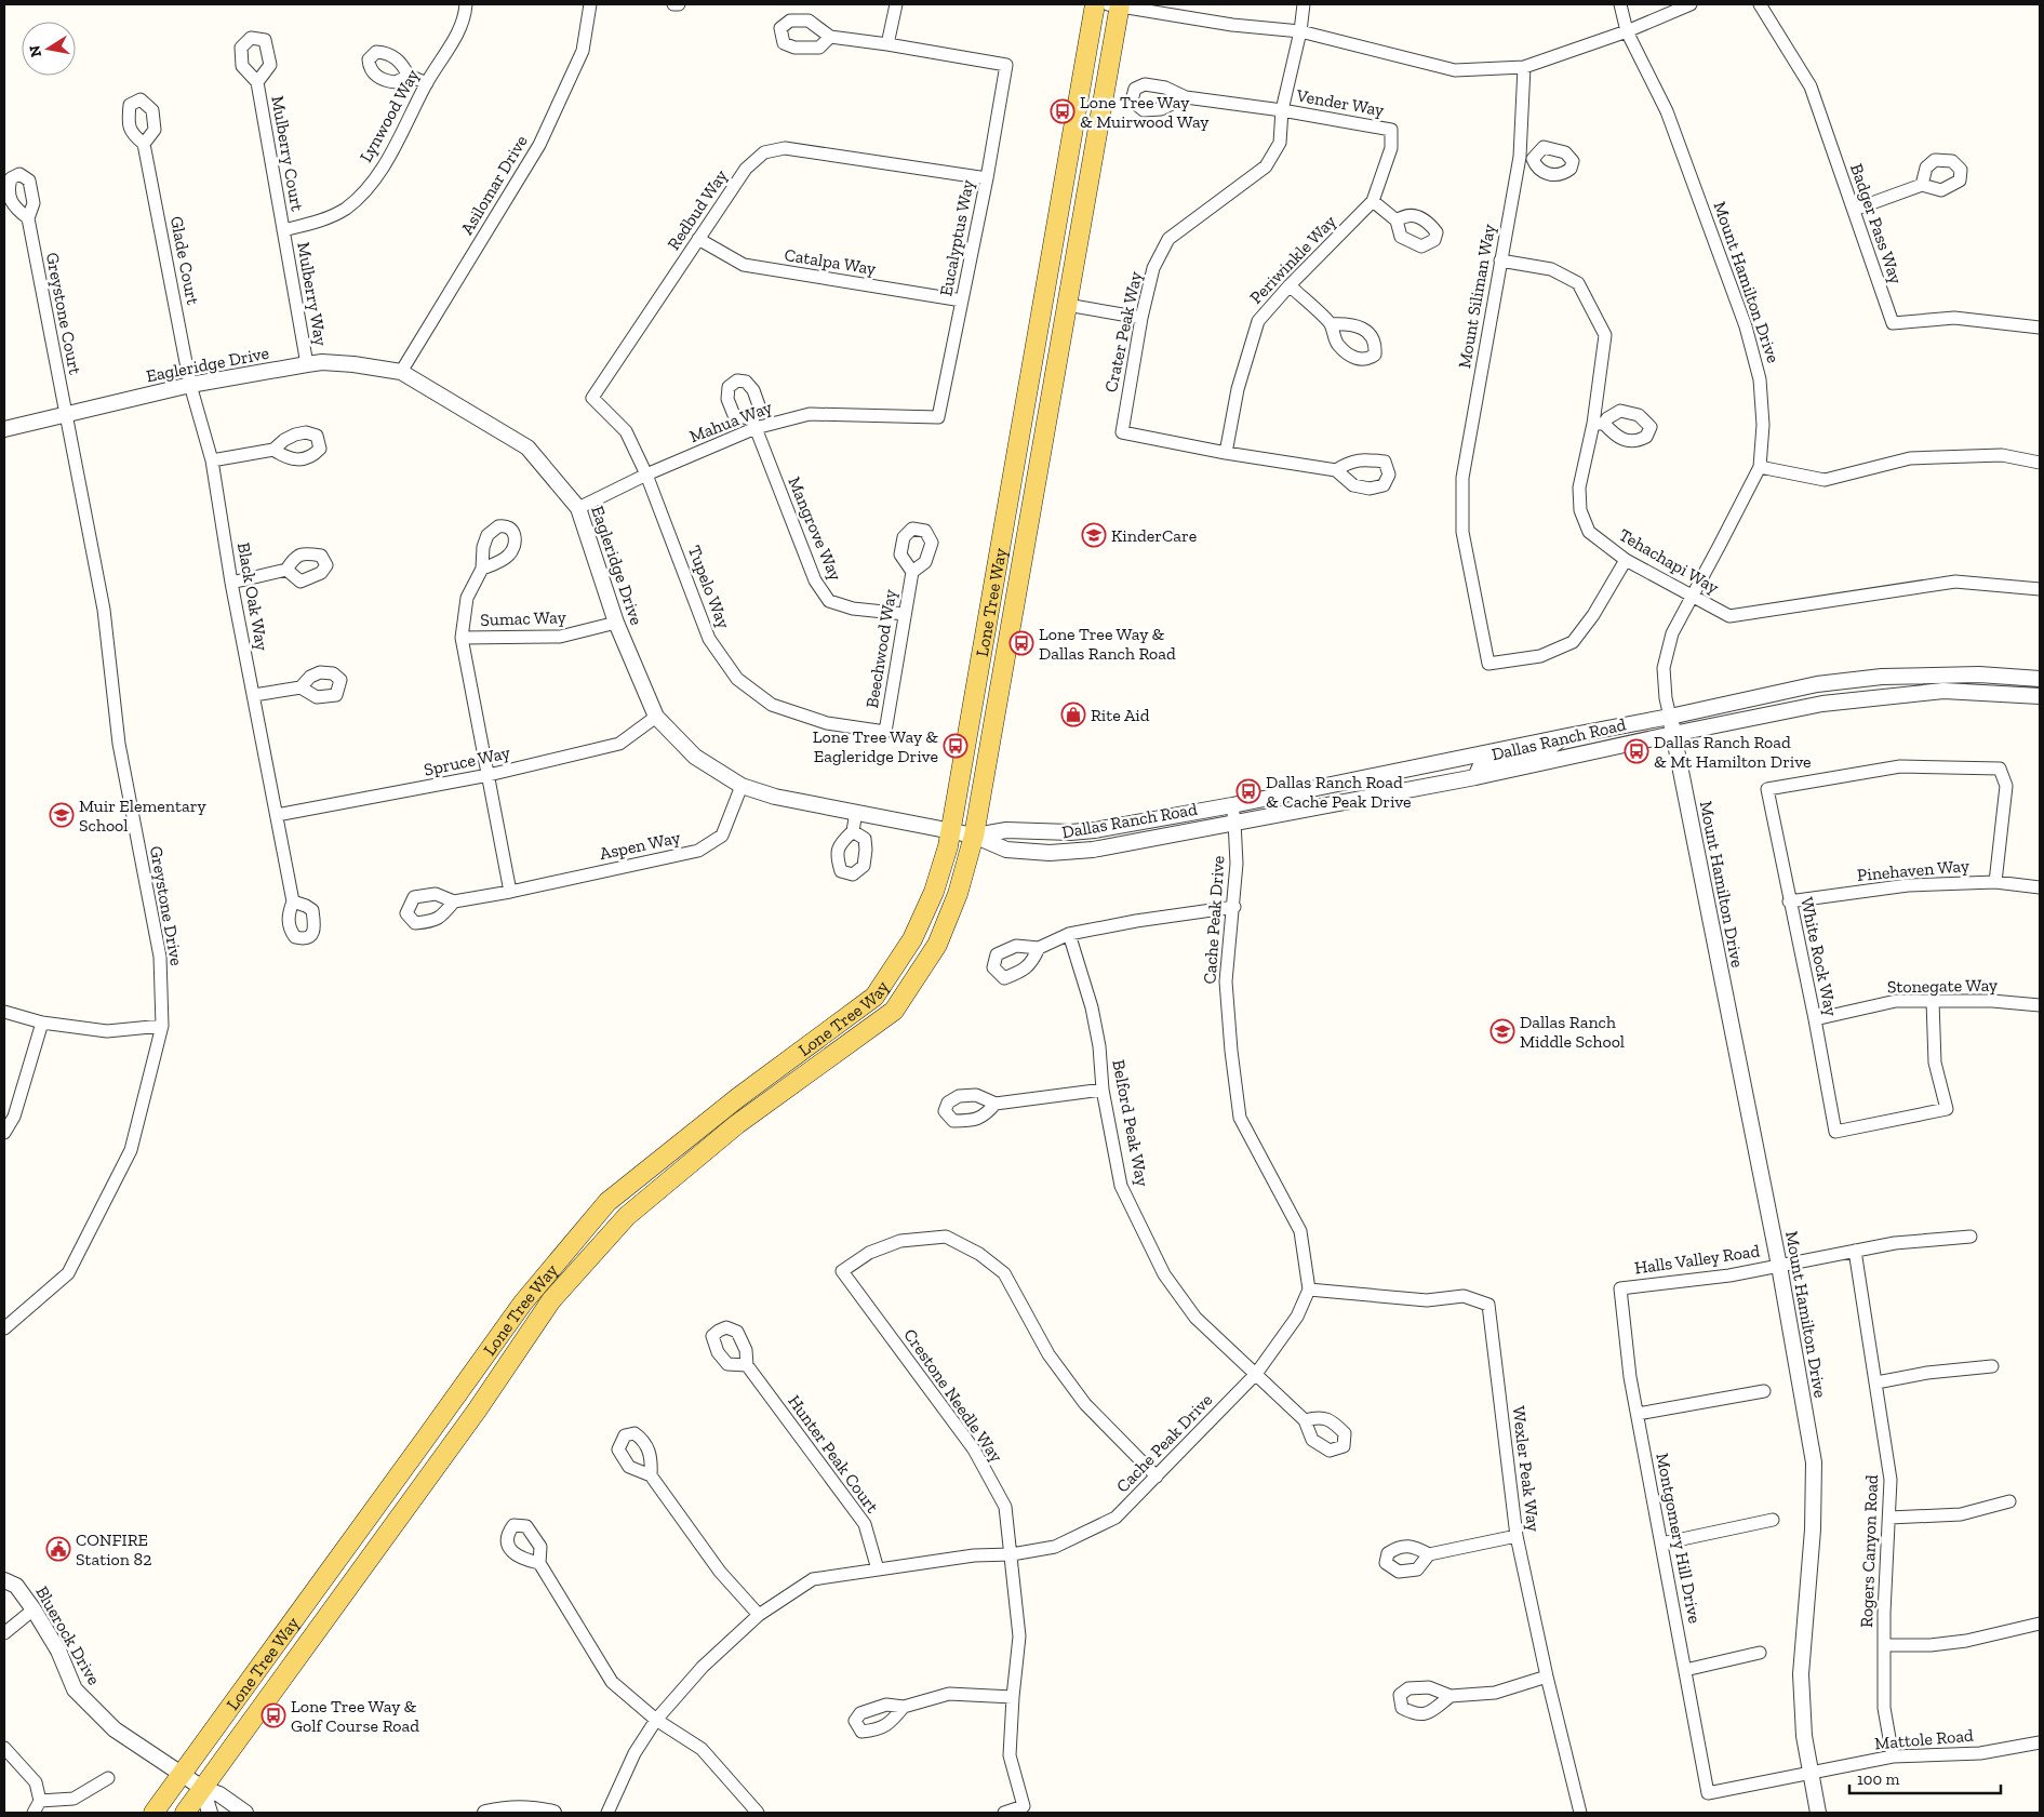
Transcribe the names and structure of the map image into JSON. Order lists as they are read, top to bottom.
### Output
{
  "streets": {
    "main road": ["Lone Tree Way"],
    "street": [
      "Vender Way",
      "Lynwood Way",
      "Mulberry Court",
      "Asilomar Drive",
      "Redbud Way",
      "Badger Pass Way",
      "Eucalyptus Way",
      "Periwinkle Way",
      "Glade Court",
      "Catalpa Way",
      "Mount Hamilton Drive",
      "Mulberry Way",
      "Mount Siliman Way",
      "Greystone Court",
      "Crater Peak Way",
      "Eagleridge Drive",
      "Mahua Way",
      "Mangrove Way",
      "Tehachapi Way",
      "Tupelo Way",
      "Black Oak Way",
      "Sumac Way",
      "Beechwood Way",
      "Dallas Ranch Road",
      "Spruce Way",
      "Aspen Way",
      "Pinehaven Way",
      "Greystone Drive",
      "Cache Peak Drive",
      "White Rock Way",
      "Stonegate Way",
      "Belford Peak Way",
      "Halls Valley Road",
      "Crestone Needle Way",
      "Hunter Peak Court",
      "Wexler Peak Way",
      "Montgomery Hill Drive",
      "Rogers Canyon Road",
      "Bluerock Drive",
      "Mattole Road"
    ]
  },
  "crossings": [
    ["Vender Way", "Periwinkle Way"],
    ["Vender Way", "Crater Peak Way"],
    ["Lynwood Way", "Mulberry Court"],
    ["Lynwood Way", "Mulberry Way"],
    ["Mulberry Court", "Mulberry Way"],
    ["Asilomar Drive", "Eagleridge Drive"],
    ["Redbud Way", "Eucalyptus Way"],
    ["Redbud Way", "Catalpa Way"],
    ["Redbud Way", "Mahua Way"],
    ["Redbud Way", "Tupelo Way"],
    ["Eucalyptus Way", "Catalpa Way"],
    ["Eucalyptus Way", "Mahua Way"],
    ["Periwinkle Way", "Crater Peak Way"],
    ["Glade Court", "Eagleridge Drive"],
    ["Glade Court", "Black Oak Way"],
    ["Mount Hamilton Drive", "Tehachapi Way"],
    ["Mount Hamilton Drive", "Dallas Ranch Road"],
    ["Mount Hamilton Drive", "Halls Valley Road"],
    ["Mount Hamilton Drive", "Mattole Road"],
    ["Mulberry Way", "Eagleridge Drive"],
    ["Mount Siliman Way", "Tehachapi Way"],
    ["Greystone Court", "Eagleridge Drive"],
    ["Greystone Court", "Greystone Drive"],
    ["Eagleridge Drive", "Mahua Way"],
    ["Eagleridge Drive", "Black Oak Way"],
    ["Eagleridge Drive", "Lone Tree Way"],
    ["Eagleridge Drive", "Sumac Way"],
    ["Eagleridge Drive", "Dallas Ranch Road"],
    ["Eagleridge Drive", "Spruce Way"],
    ["Eagleridge Drive", "Aspen Way"],
    ["Eagleridge Drive", "Greystone Drive"],
    ["Mahua Way", "Mangrove Way"],
    ["Mahua Way", "Tupelo Way"],
    ["Mangrove Way", "Beechwood Way"],
    ["Tupelo Way", "Beechwood Way"],
    ["Black Oak Way", "Spruce Way"],
    ["Lone Tree Way", "Dallas Ranch Road"],
    ["Lone Tree Way", "Bluerock Drive"],
    ["Dallas Ranch Road", "Cache Peak Drive"],
    ["Pinehaven Way", "White Rock Way"],
    ["Cache Peak Drive", "Belford Peak Way"],
    ["Cache Peak Drive", "Crestone Needle Way"],
    ["Cache Peak Drive", "Hunter Peak Court"],
    ["Cache Peak Drive", "Wexler Peak Way"],
    ["White Rock Way", "Stonegate Way"],
    ["Halls Valley Road", "Montgomery Hill Drive"],
    ["Halls Valley Road", "Rogers Canyon Road"],
    ["Montgomery Hill Drive", "Mattole Road"],
    ["Rogers Canyon Road", "Mattole Road"]
  ],
  "places": {
    "bus stop": [
      "Lone Tree Way & Muirwood Way",
      "Lone Tree Way & Dallas Ranch Road",
      "Lone Tree Way & Eagleridge Drive",
      "Dallas Ranch Road & Mt Hamilton Drive",
      "Dallas Ranch Road & Cache Peak Drive",
      "Lone Tree Way & Golf Course Road"
    ],
    "school or university": ["KinderCare", "Muir Elementary School", "Dallas Ranch Middle School"],
    "shop": ["Rite Aid"],
    "public building": ["CONFIRE Station 82"]
  },
  "scale_bar": "100 m",
  "north": "left"
}
